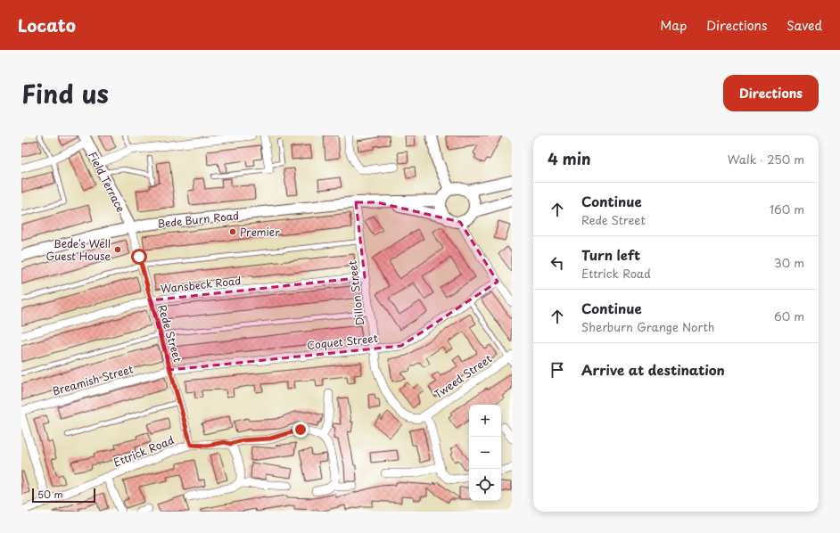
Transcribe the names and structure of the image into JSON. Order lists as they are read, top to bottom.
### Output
{
  "streets": {
    "main road": ["Field Terrace", "Bede Burn Road"],
    "street": [
      "Wansbeck Road",
      "Dillon Street",
      "Rede Street",
      "Coquet Street",
      "Tweed Street",
      "Breamish Street",
      "Ettrick Road"
    ]
  },
  "crossings": [
    ["Field Terrace", "Bede Burn Road"],
    ["Field Terrace", "Rede Street"],
    ["Bede Burn Road", "Dillon Street"],
    ["Bede Burn Road", "Rede Street"],
    ["Wansbeck Road", "Dillon Street"],
    ["Wansbeck Road", "Rede Street"],
    ["Dillon Street", "Coquet Street"],
    ["Dillon Street", "Tweed Street"],
    ["Rede Street", "Coquet Street"],
    ["Rede Street", "Breamish Street"],
    ["Rede Street", "Ettrick Road"],
    ["Coquet Street", "Breamish Street"]
  ],
  "places": ["Premier", "Bede's Well Guest House"],
  "scale_bar": "50 m",
  "page": {
    "header": "Locato",
    "nav": ["Map", "Directions", "Saved"],
    "title": "Find us",
    "buttons": "Directions",
    "heading": ["4 min", "Walk · 250 m"],
    "list": [
      ["Continue", "Rede Street", "160 m"],
      ["Turn left", "Ettrick Road", "30 m"],
      ["Continue", "Sherburn Grange North", "60 m"],
      "Arrive at destination"
    ],
    "map_buttons": ["+", "−"],
    "scale": "50 m"
  }
}
